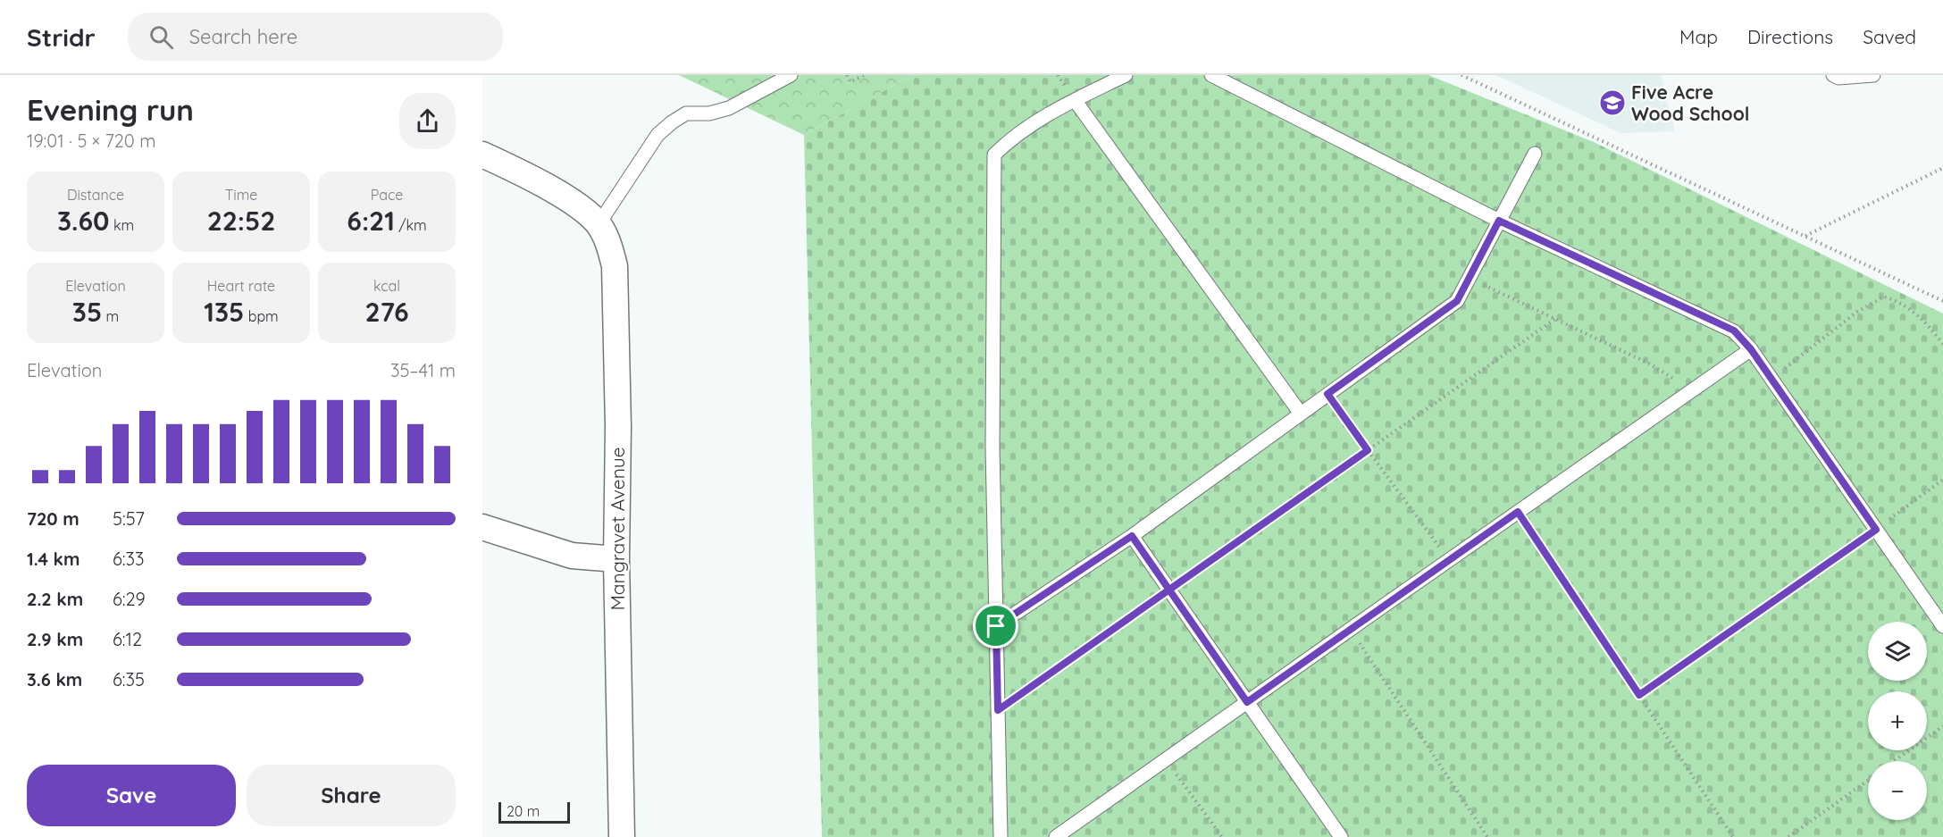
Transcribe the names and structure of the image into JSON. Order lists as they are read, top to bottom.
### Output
{
  "streets": {
    "street": ["Mangravet Avenue"]
  },
  "places": {
    "school or university": ["Five Acre Wood School"]
  },
  "scale_bar": "20 m",
  "page": {
    "header": "Stridr",
    "search": "Search here",
    "nav": ["Map", "Directions", "Saved"],
    "heading": ["Evening run", "19:01 · 5 × 720 m"],
    "stats": [
      ["Distance", "3.60 km"],
      ["Time", "22:52"],
      ["Pace", "6:21 /km"],
      ["Elevation", "35 m"],
      ["Heart rate", "135 bpm"],
      ["kcal", "276"]
    ],
    "chart": ["Elevation", "35–41 m"],
    "list": [
      {
        "name": "720 m",
        "note": "5:57"
      },
      {
        "name": "1.4 km",
        "note": "6:33"
      },
      {
        "name": "2.2 km",
        "note": "6:29"
      },
      {
        "name": "2.9 km",
        "note": "6:12"
      },
      {
        "name": "3.6 km",
        "note": "6:35"
      }
    ],
    "map_buttons": ["+", "−"],
    "buttons": ["Save", "Share"],
    "scale": "20 m"
  }
}
